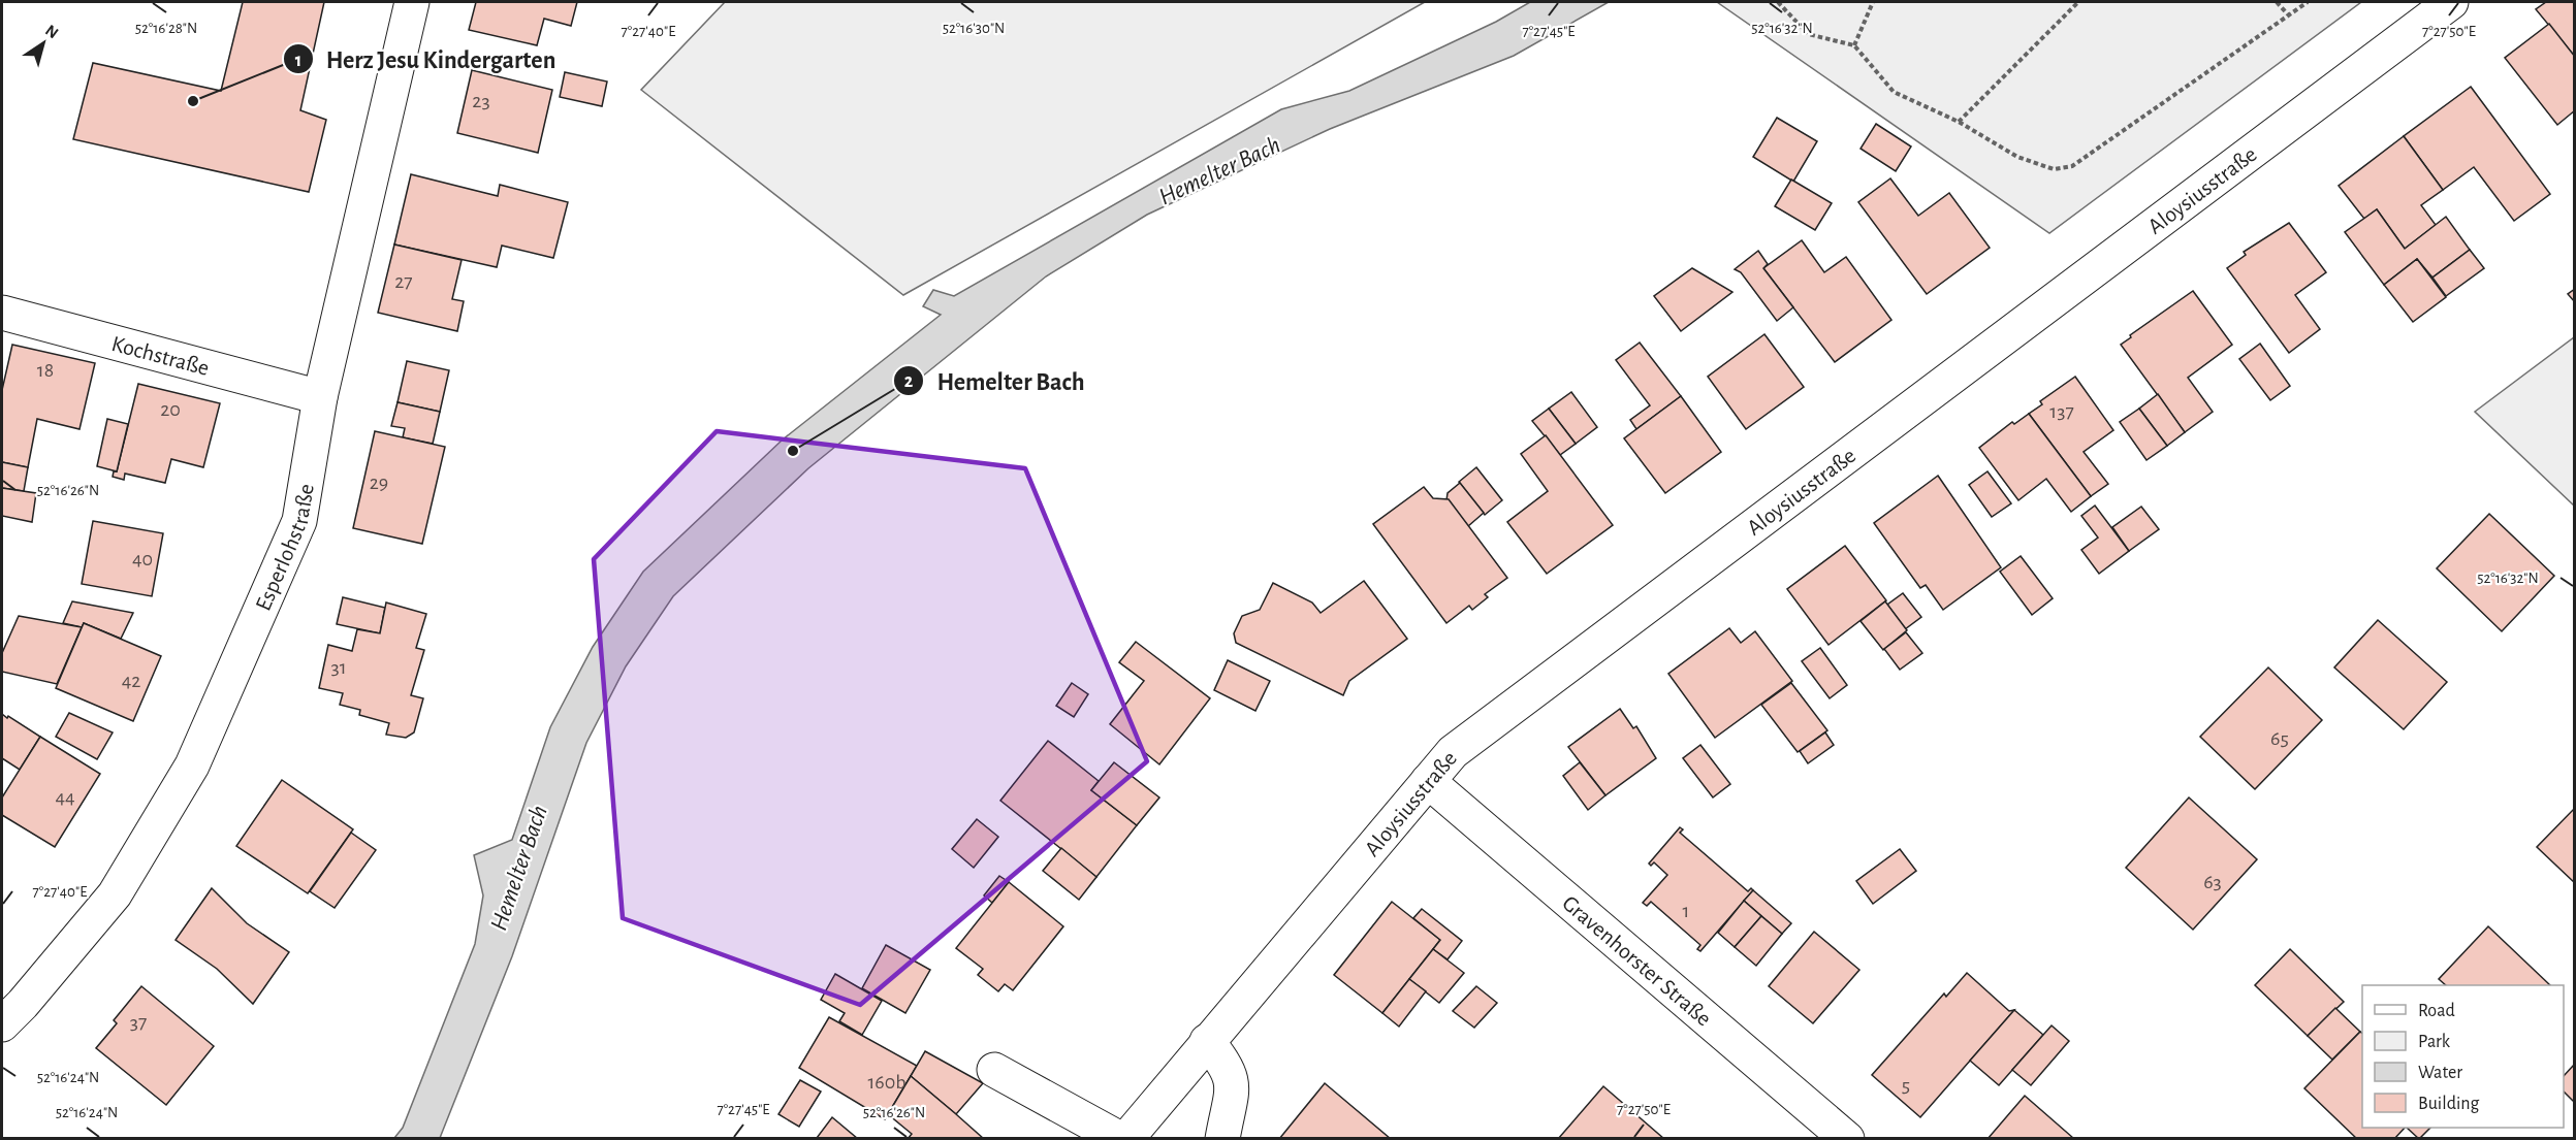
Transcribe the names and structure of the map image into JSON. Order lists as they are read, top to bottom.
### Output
{
  "streets": {
    "street": [
      "Aloysiusstraße",
      "Kochstraße",
      "Esperlohstraße",
      "Gravenhorster Straße"
    ]
  },
  "crossings": [
    ["Aloysiusstraße", "Gravenhorster Straße"],
    ["Kochstraße", "Esperlohstraße"]
  ],
  "water": ["Hemelter Bach"],
  "places": ["Herz Jesu Kindergarten", "Hemelter Bach"],
  "house_numbers": [
    "23",
    "27",
    "18",
    "20",
    "137",
    "29",
    "40",
    "31",
    "42",
    "65",
    "44",
    "63",
    "1",
    "37",
    "160b",
    "5"
  ],
  "legend": [
    "Road",
    "Park",
    "Water",
    "Building"
  ],
  "north": "top right",
  "coordinates": [
    "52°16'28\"N",
    "52°16'30\"N",
    "52°16'32\"N",
    "7°27'40\"E",
    "7°27'45\"E",
    "7°27'50\"E",
    "52°16'26\"N",
    "52°16'24\"N"
  ]
}
